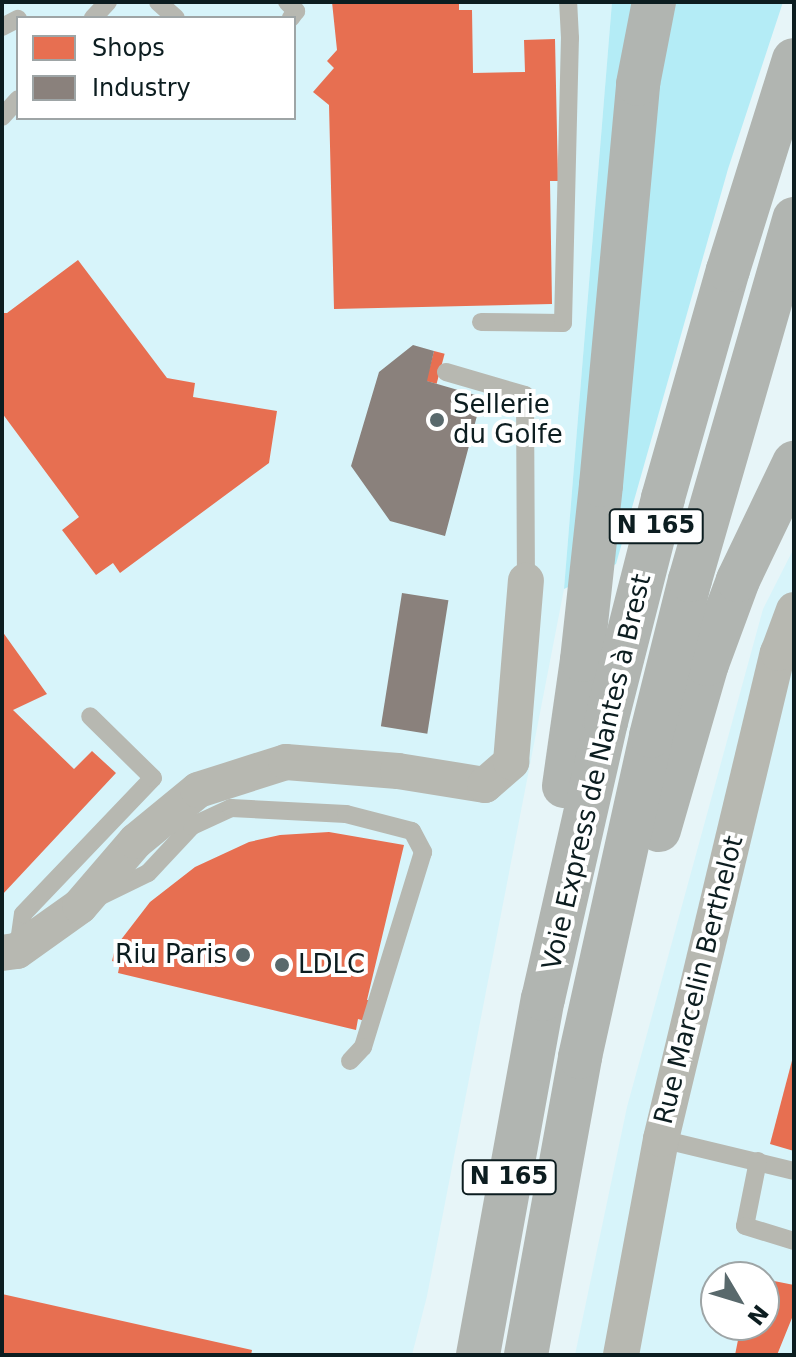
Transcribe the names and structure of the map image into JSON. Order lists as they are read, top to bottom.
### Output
{
  "streets": {
    "highway": ["N 165", "Voie Express de Nantes à Brest"],
    "street": ["Rue Marcelin Berthelot"]
  },
  "places": ["Sellerie du Golfe", "Riu Paris", "LDLC"],
  "legend": ["Shops", "Industry"],
  "north": "bottom right"
}
